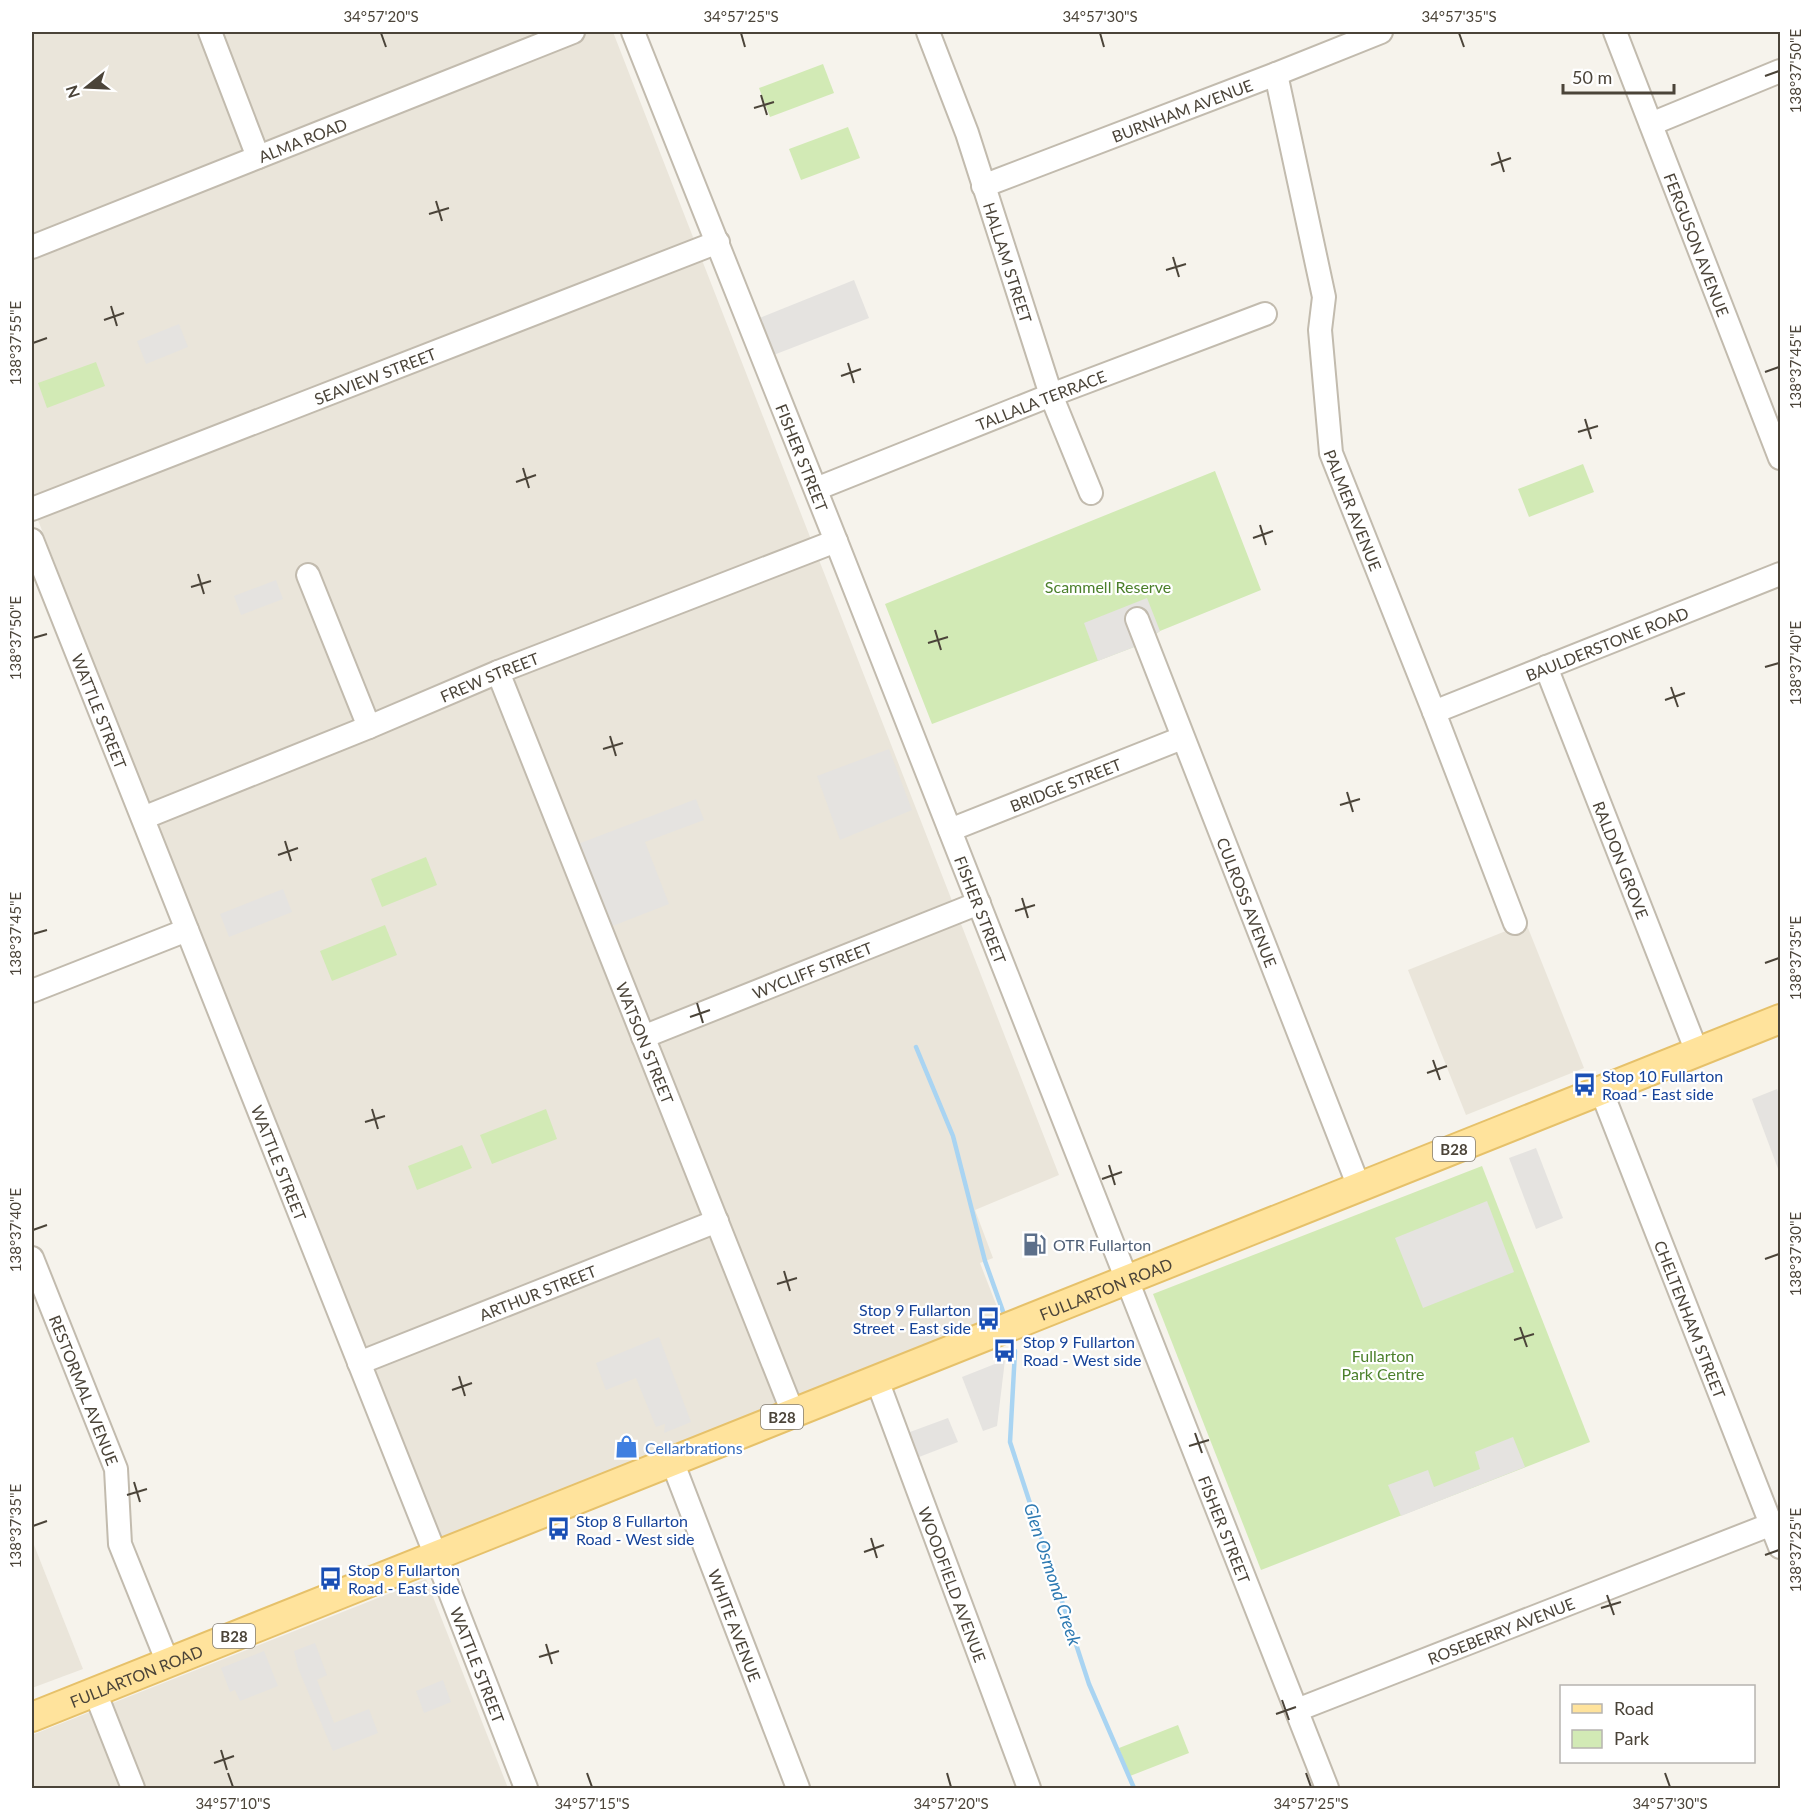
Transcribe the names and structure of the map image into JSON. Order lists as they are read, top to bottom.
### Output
{
  "streets": {
    "main road": ["B28", "FULLARTON ROAD"],
    "street": [
      "BURNHAM AVENUE",
      "ALMA ROAD",
      "FERGUSON AVENUE",
      "HALLAM STREET",
      "SEAVIEW STREET",
      "TALLALA TERRACE",
      "FISHER STREET",
      "PALMER AVENUE",
      "BAULDERSTONE ROAD",
      "FREW STREET",
      "WATTLE STREET",
      "BRIDGE STREET",
      "RALDON GROVE",
      "CULROSS AVENUE",
      "WYCLIFF STREET",
      "WATSON STREET",
      "ARTHUR STREET",
      "CHELTENHAM STREET",
      "RESTORMAL AVENUE",
      "WOODFIELD AVENUE",
      "WHITE AVENUE",
      "ROSEBERRY AVENUE"
    ]
  },
  "crossings": [
    ["BURNHAM AVENUE", "HALLAM STREET"],
    ["BURNHAM AVENUE", "PALMER AVENUE"],
    ["HALLAM STREET", "TALLALA TERRACE"],
    ["SEAVIEW STREET", "FISHER STREET"],
    ["TALLALA TERRACE", "FISHER STREET"],
    ["FISHER STREET", "FREW STREET"],
    ["FISHER STREET", "BRIDGE STREET"],
    ["FISHER STREET", "WYCLIFF STREET"],
    ["FISHER STREET", "FULLARTON ROAD"],
    ["FISHER STREET", "ROSEBERRY AVENUE"],
    ["PALMER AVENUE", "BAULDERSTONE ROAD"],
    ["BAULDERSTONE ROAD", "RALDON GROVE"],
    ["FREW STREET", "WATTLE STREET"],
    ["FREW STREET", "WATSON STREET"],
    ["WATTLE STREET", "FULLARTON ROAD"],
    ["WATTLE STREET", "ARTHUR STREET"],
    ["BRIDGE STREET", "CULROSS AVENUE"],
    ["RALDON GROVE", "FULLARTON ROAD"],
    ["CULROSS AVENUE", "FULLARTON ROAD"],
    ["WYCLIFF STREET", "WATSON STREET"],
    ["WATSON STREET", "FULLARTON ROAD"],
    ["WATSON STREET", "ARTHUR STREET"],
    ["FULLARTON ROAD", "CHELTENHAM STREET"],
    ["FULLARTON ROAD", "RESTORMAL AVENUE"],
    ["FULLARTON ROAD", "WOODFIELD AVENUE"],
    ["FULLARTON ROAD", "WHITE AVENUE"],
    ["CHELTENHAM STREET", "ROSEBERRY AVENUE"]
  ],
  "water": ["Glen Osmond Creek"],
  "parks": ["Scammell Reserve", "Fullarton Park Centre"],
  "places": {
    "bus stop": [
      "Stop 10 Fullarton Road - East side",
      "Stop 9 Fullarton Street - East side",
      "Stop 9 Fullarton Road - West side",
      "Stop 8 Fullarton Road - West side",
      "Stop 8 Fullarton Road - East side"
    ],
    "fuel station": ["OTR Fullarton"],
    "shop": ["Cellarbrations"]
  },
  "legend": ["Road", "Park"],
  "scale_bar": "50 m",
  "north": "left",
  "coordinates": [
    "34°57'20\"S",
    "34°57'25\"S",
    "34°57'30\"S",
    "34°57'35\"S",
    "138°37'50\"E",
    "138°37'55\"E",
    "138°37'45\"E",
    "138°37'40\"E",
    "138°37'35\"E",
    "138°37'30\"E",
    "138°37'25\"E",
    "34°57'10\"S",
    "34°57'15\"S"
  ]
}
